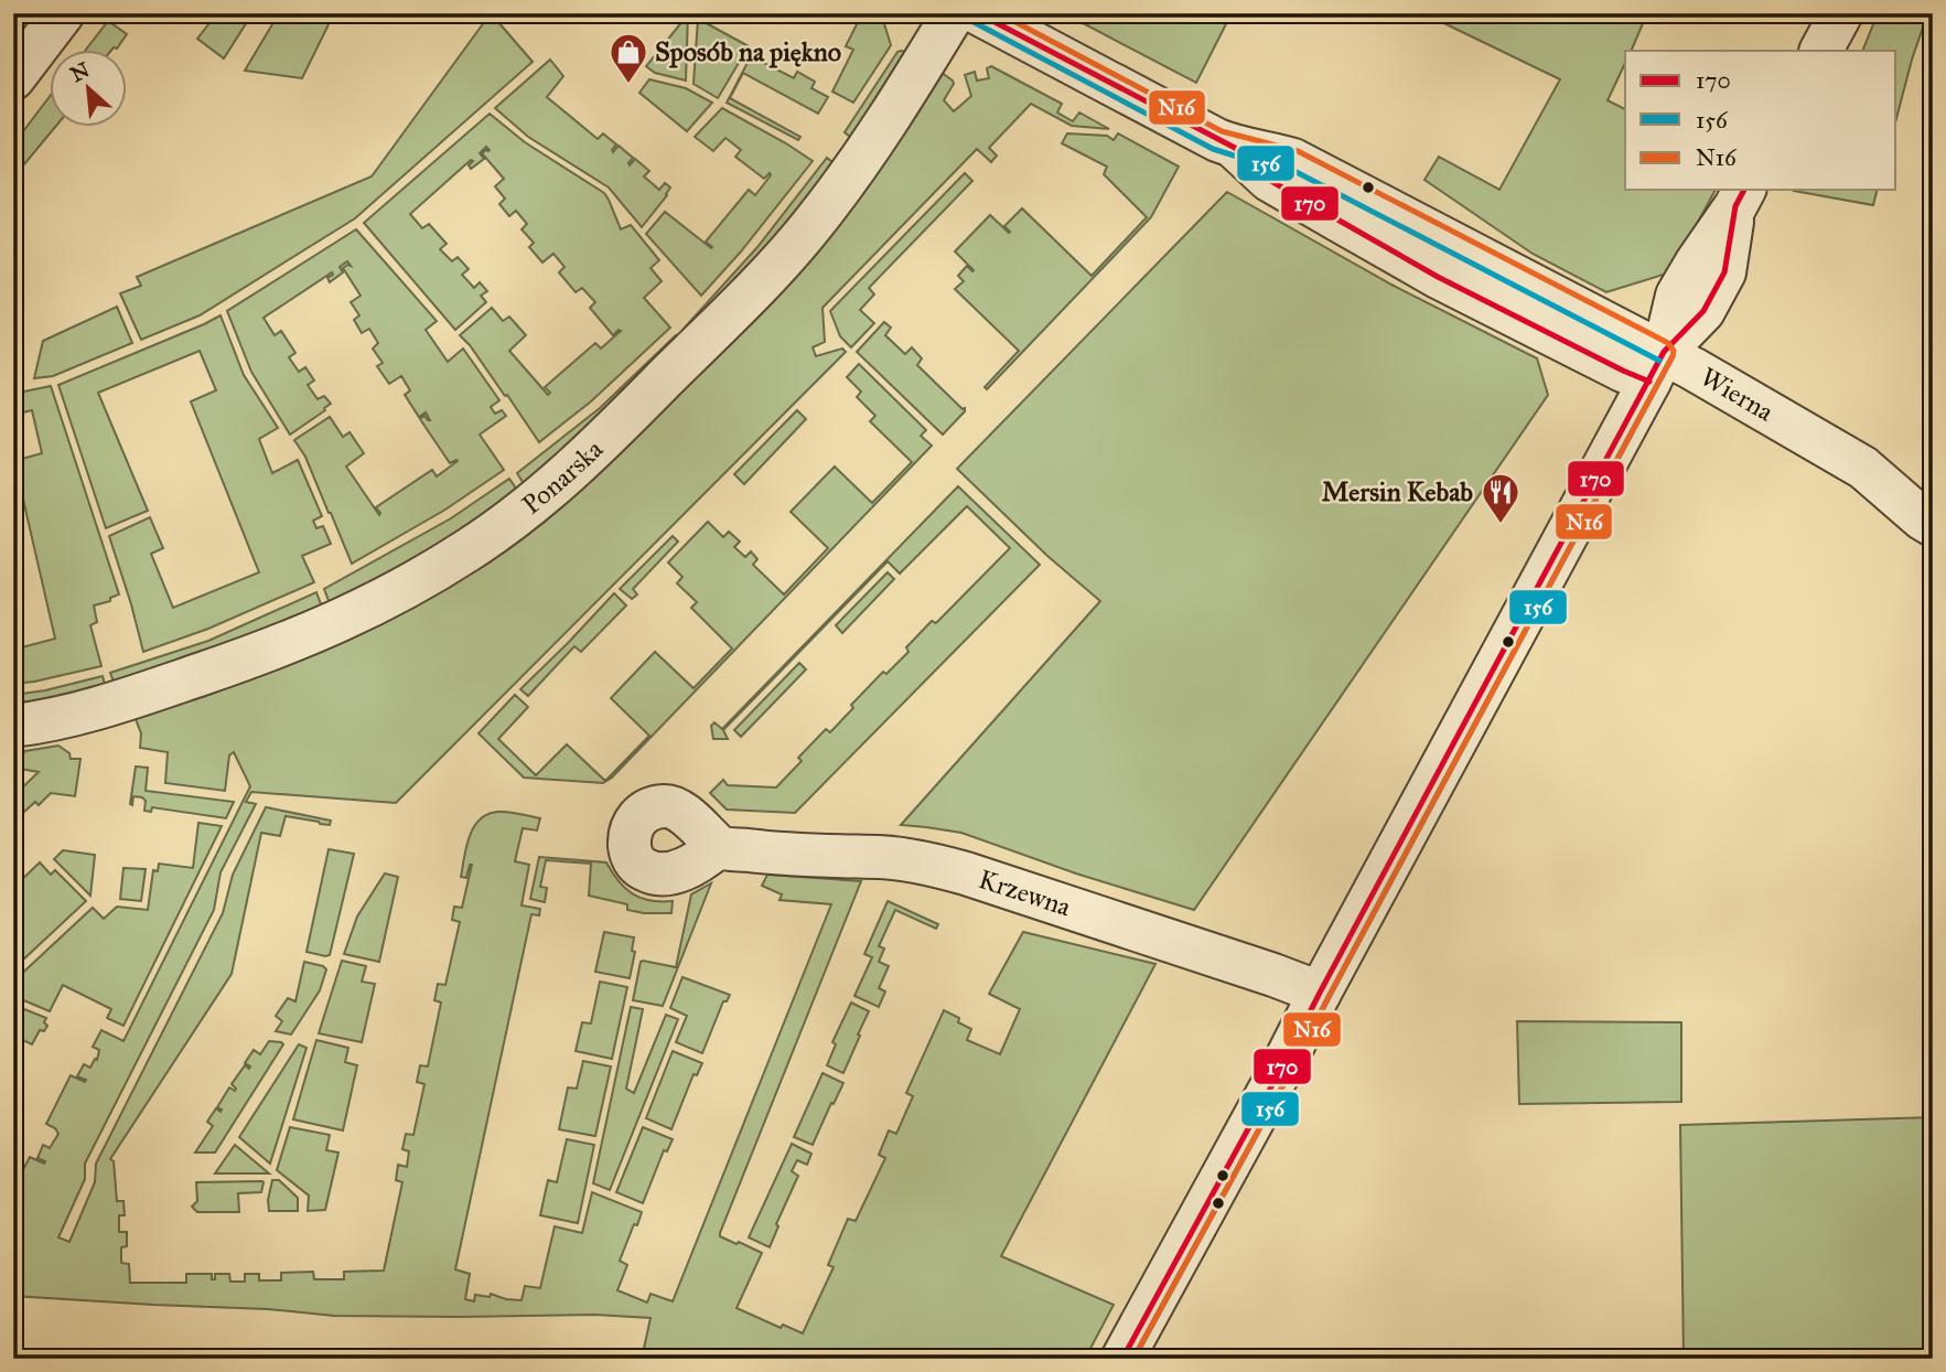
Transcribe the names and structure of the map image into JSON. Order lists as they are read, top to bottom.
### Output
{
  "streets": {
    "street": ["Wierna", "Ponarska", "Krzewna"]
  },
  "places": {
    "shop": ["Sposób na piękno"],
    "restaurant": ["Mersin Kebab"]
  },
  "lines": ["transit line 170", "transit line N16", "transit line 156"],
  "legend": ["170", "156", "N16"],
  "north": "top left"
}
